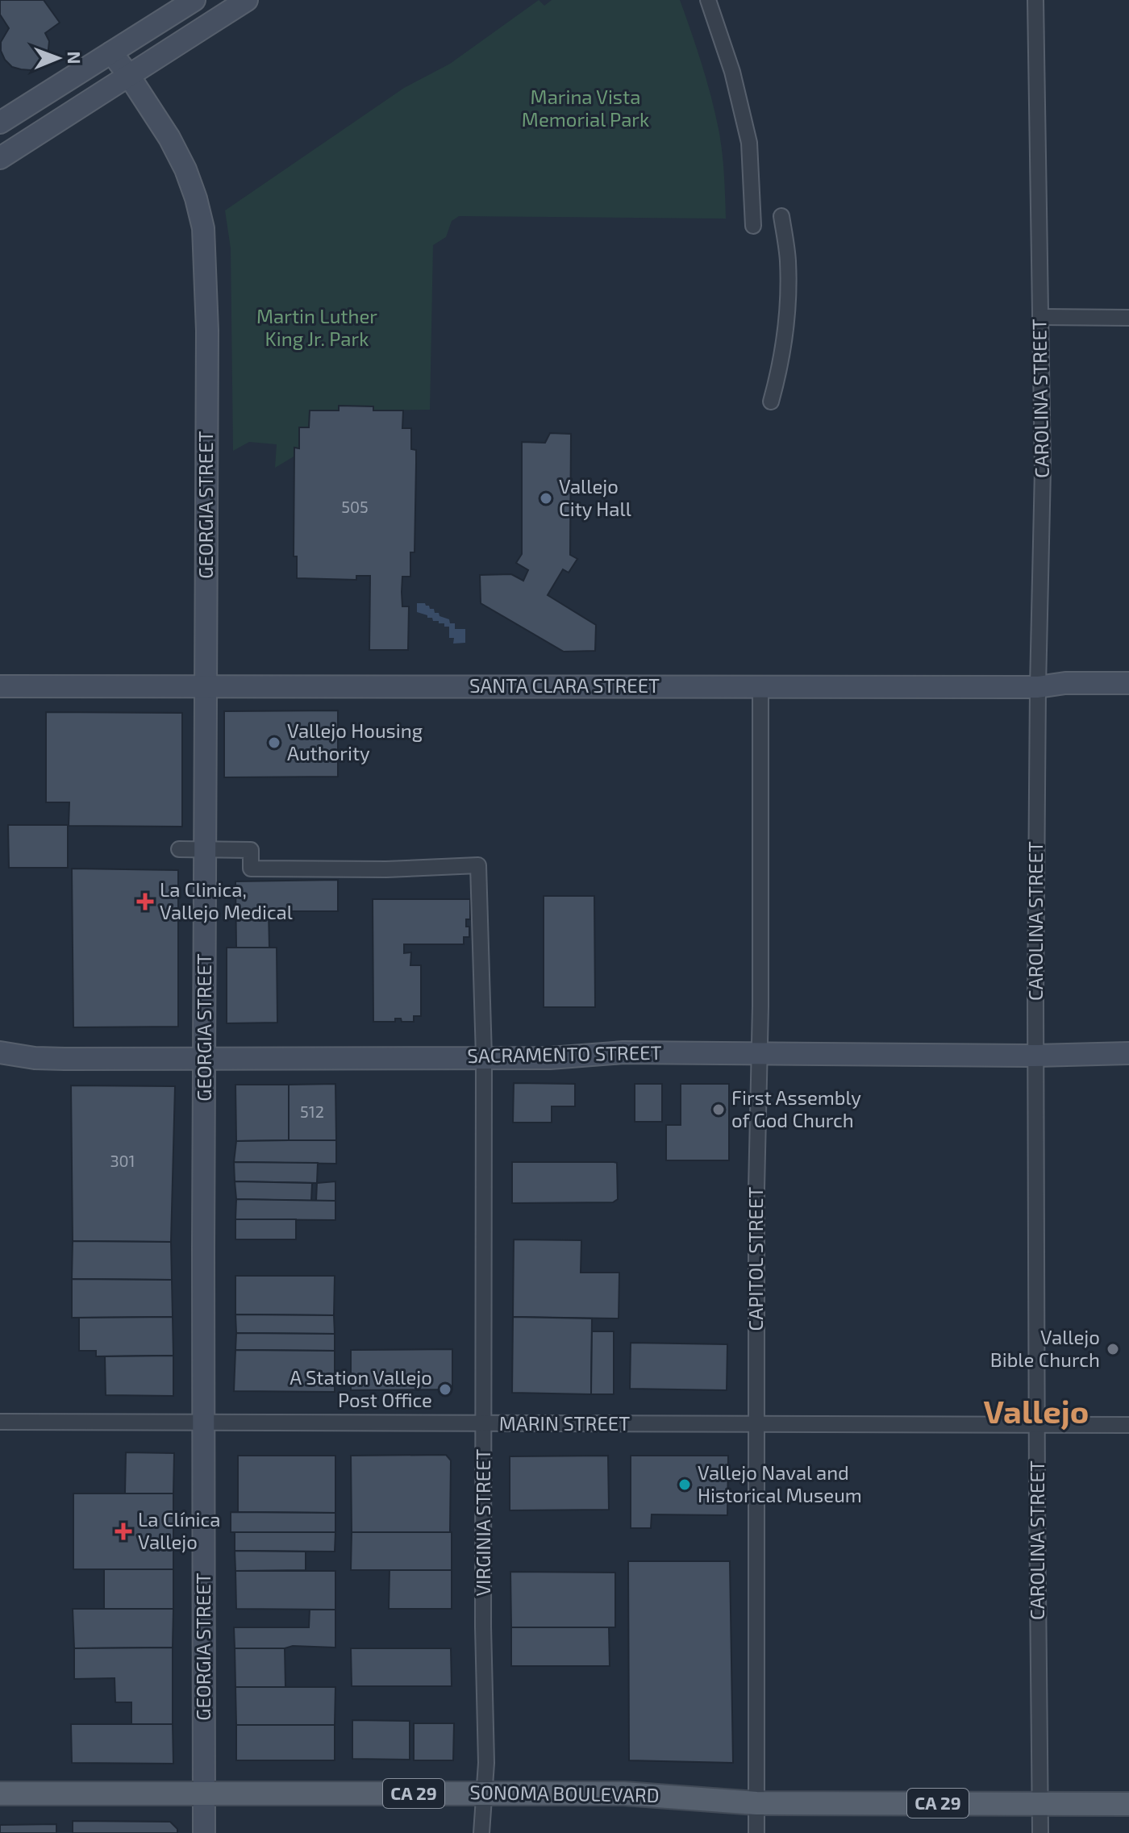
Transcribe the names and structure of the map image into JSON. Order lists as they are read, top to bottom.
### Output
{
  "streets": {
    "main road": [
      "GEORGIA STREET",
      "SANTA CLARA STREET",
      "SACRAMENTO STREET",
      "CA 29",
      "SONOMA BOULEVARD"
    ],
    "street": [
      "CAROLINA STREET",
      "CAPITOL STREET",
      "MARIN STREET",
      "VIRGINIA STREET"
    ]
  },
  "crossings": [
    ["CAROLINA STREET", "SANTA CLARA STREET"],
    ["CAROLINA STREET", "SACRAMENTO STREET"],
    ["CAROLINA STREET", "MARIN STREET"],
    ["CAROLINA STREET", "SONOMA BOULEVARD"],
    ["GEORGIA STREET", "SANTA CLARA STREET"],
    ["GEORGIA STREET", "SACRAMENTO STREET"],
    ["GEORGIA STREET", "MARIN STREET"],
    ["GEORGIA STREET", "VIRGINIA STREET"],
    ["GEORGIA STREET", "SONOMA BOULEVARD"],
    ["SANTA CLARA STREET", "CAPITOL STREET"],
    ["SACRAMENTO STREET", "CAPITOL STREET"],
    ["SACRAMENTO STREET", "VIRGINIA STREET"],
    ["CAPITOL STREET", "MARIN STREET"],
    ["CAPITOL STREET", "SONOMA BOULEVARD"],
    ["MARIN STREET", "VIRGINIA STREET"],
    ["VIRGINIA STREET", "SONOMA BOULEVARD"]
  ],
  "districts": ["Vallejo"],
  "parks": ["Marina Vista Memorial Park", "Martin Luther King Jr. Park"],
  "places": {
    "other": [
      "Vallejo City Hall",
      "Vallejo Housing Authority",
      "First Assembly of God Church",
      "Vallejo Bible Church",
      "A Station Vallejo Post Office",
      "Vallejo Naval and Historical Museum"
    ],
    "health": ["La Clinica, Vallejo Medical", "La Clínica Vallejo"]
  },
  "house_numbers": ["505", "512", "301"],
  "north": "right"
}
